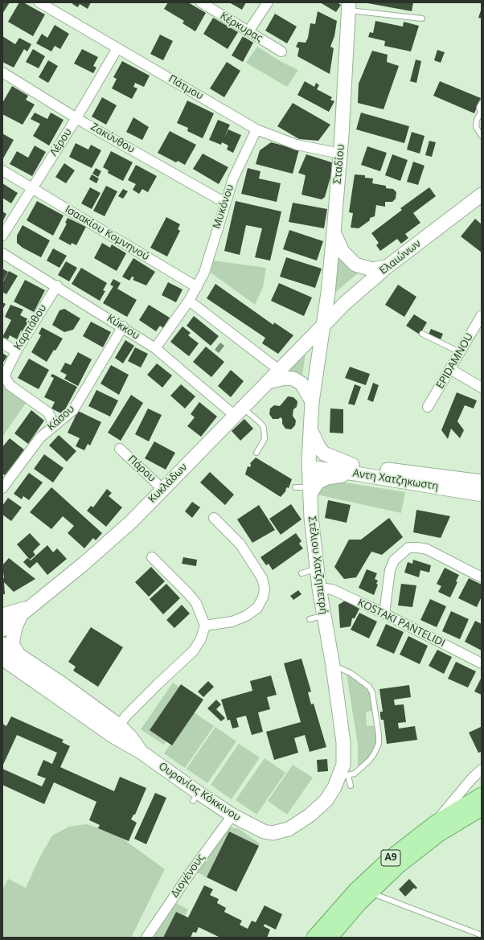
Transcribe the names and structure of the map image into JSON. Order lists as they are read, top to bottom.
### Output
{
  "streets": {
    "main road": [
      "Σταδίου",
      "Ελαιώνων",
      "Αντη Χατζηκωστη",
      "Κυκλάδων",
      "Στέλιου Χατζηπετρή",
      "Ουρανίας Κόκκινου",
      "A9"
    ],
    "street": [
      "Κέρκυρας",
      "Πάτμου",
      "Ζακύνθου",
      "Λέρου",
      "Μυκόνου",
      "Ισαακίου Κομνηνού",
      "Καρπάθου",
      "Κύκκου",
      "EPIDAMNOU",
      "Κάσου",
      "Πάρου",
      "KOSTAKI PANTELIDI",
      "Διογένους"
    ]
  },
  "crossings": [
    ["Πάτμου", "Λέρου"],
    ["Πάτμου", "Σταδίου"],
    ["Πάτμου", "Μυκόνου"],
    ["Ζακύνθου", "Λέρου"],
    ["Ζακύνθου", "Μυκόνου"],
    ["Λέρου", "Ισαακίου Κομνηνού"],
    ["Σταδίου", "Ελαιώνων"],
    ["Σταδίου", "Κυκλάδων"],
    ["Σταδίου", "Στέλιου Χατζηπετρή"],
    ["Μυκόνου", "Ισαακίου Κομνηνού"],
    ["Ελαιώνων", "Κυκλάδων"],
    ["Ελαιώνων", "Στέλιου Χατζηπετρή"],
    ["Καρπάθου", "Κύκκου"],
    ["Καρπάθου", "Κάσου"],
    ["Κύκκου", "Κάσου"],
    ["Κύκκου", "Κυκλάδων"],
    ["Πάρου", "Κυκλάδων"],
    ["Αντη Χατζηκωστη", "Στέλιου Χατζηπετρή"],
    ["Κυκλάδων", "Στέλιου Χατζηπετρή"],
    ["Στέλιου Χατζηπετρή", "KOSTAKI PANTELIDI"],
    ["Στέλιου Χατζηπετρή", "Ουρανίας Κόκκινου"],
    ["Ουρανίας Κόκκινου", "Διογένους"]
  ]
}
